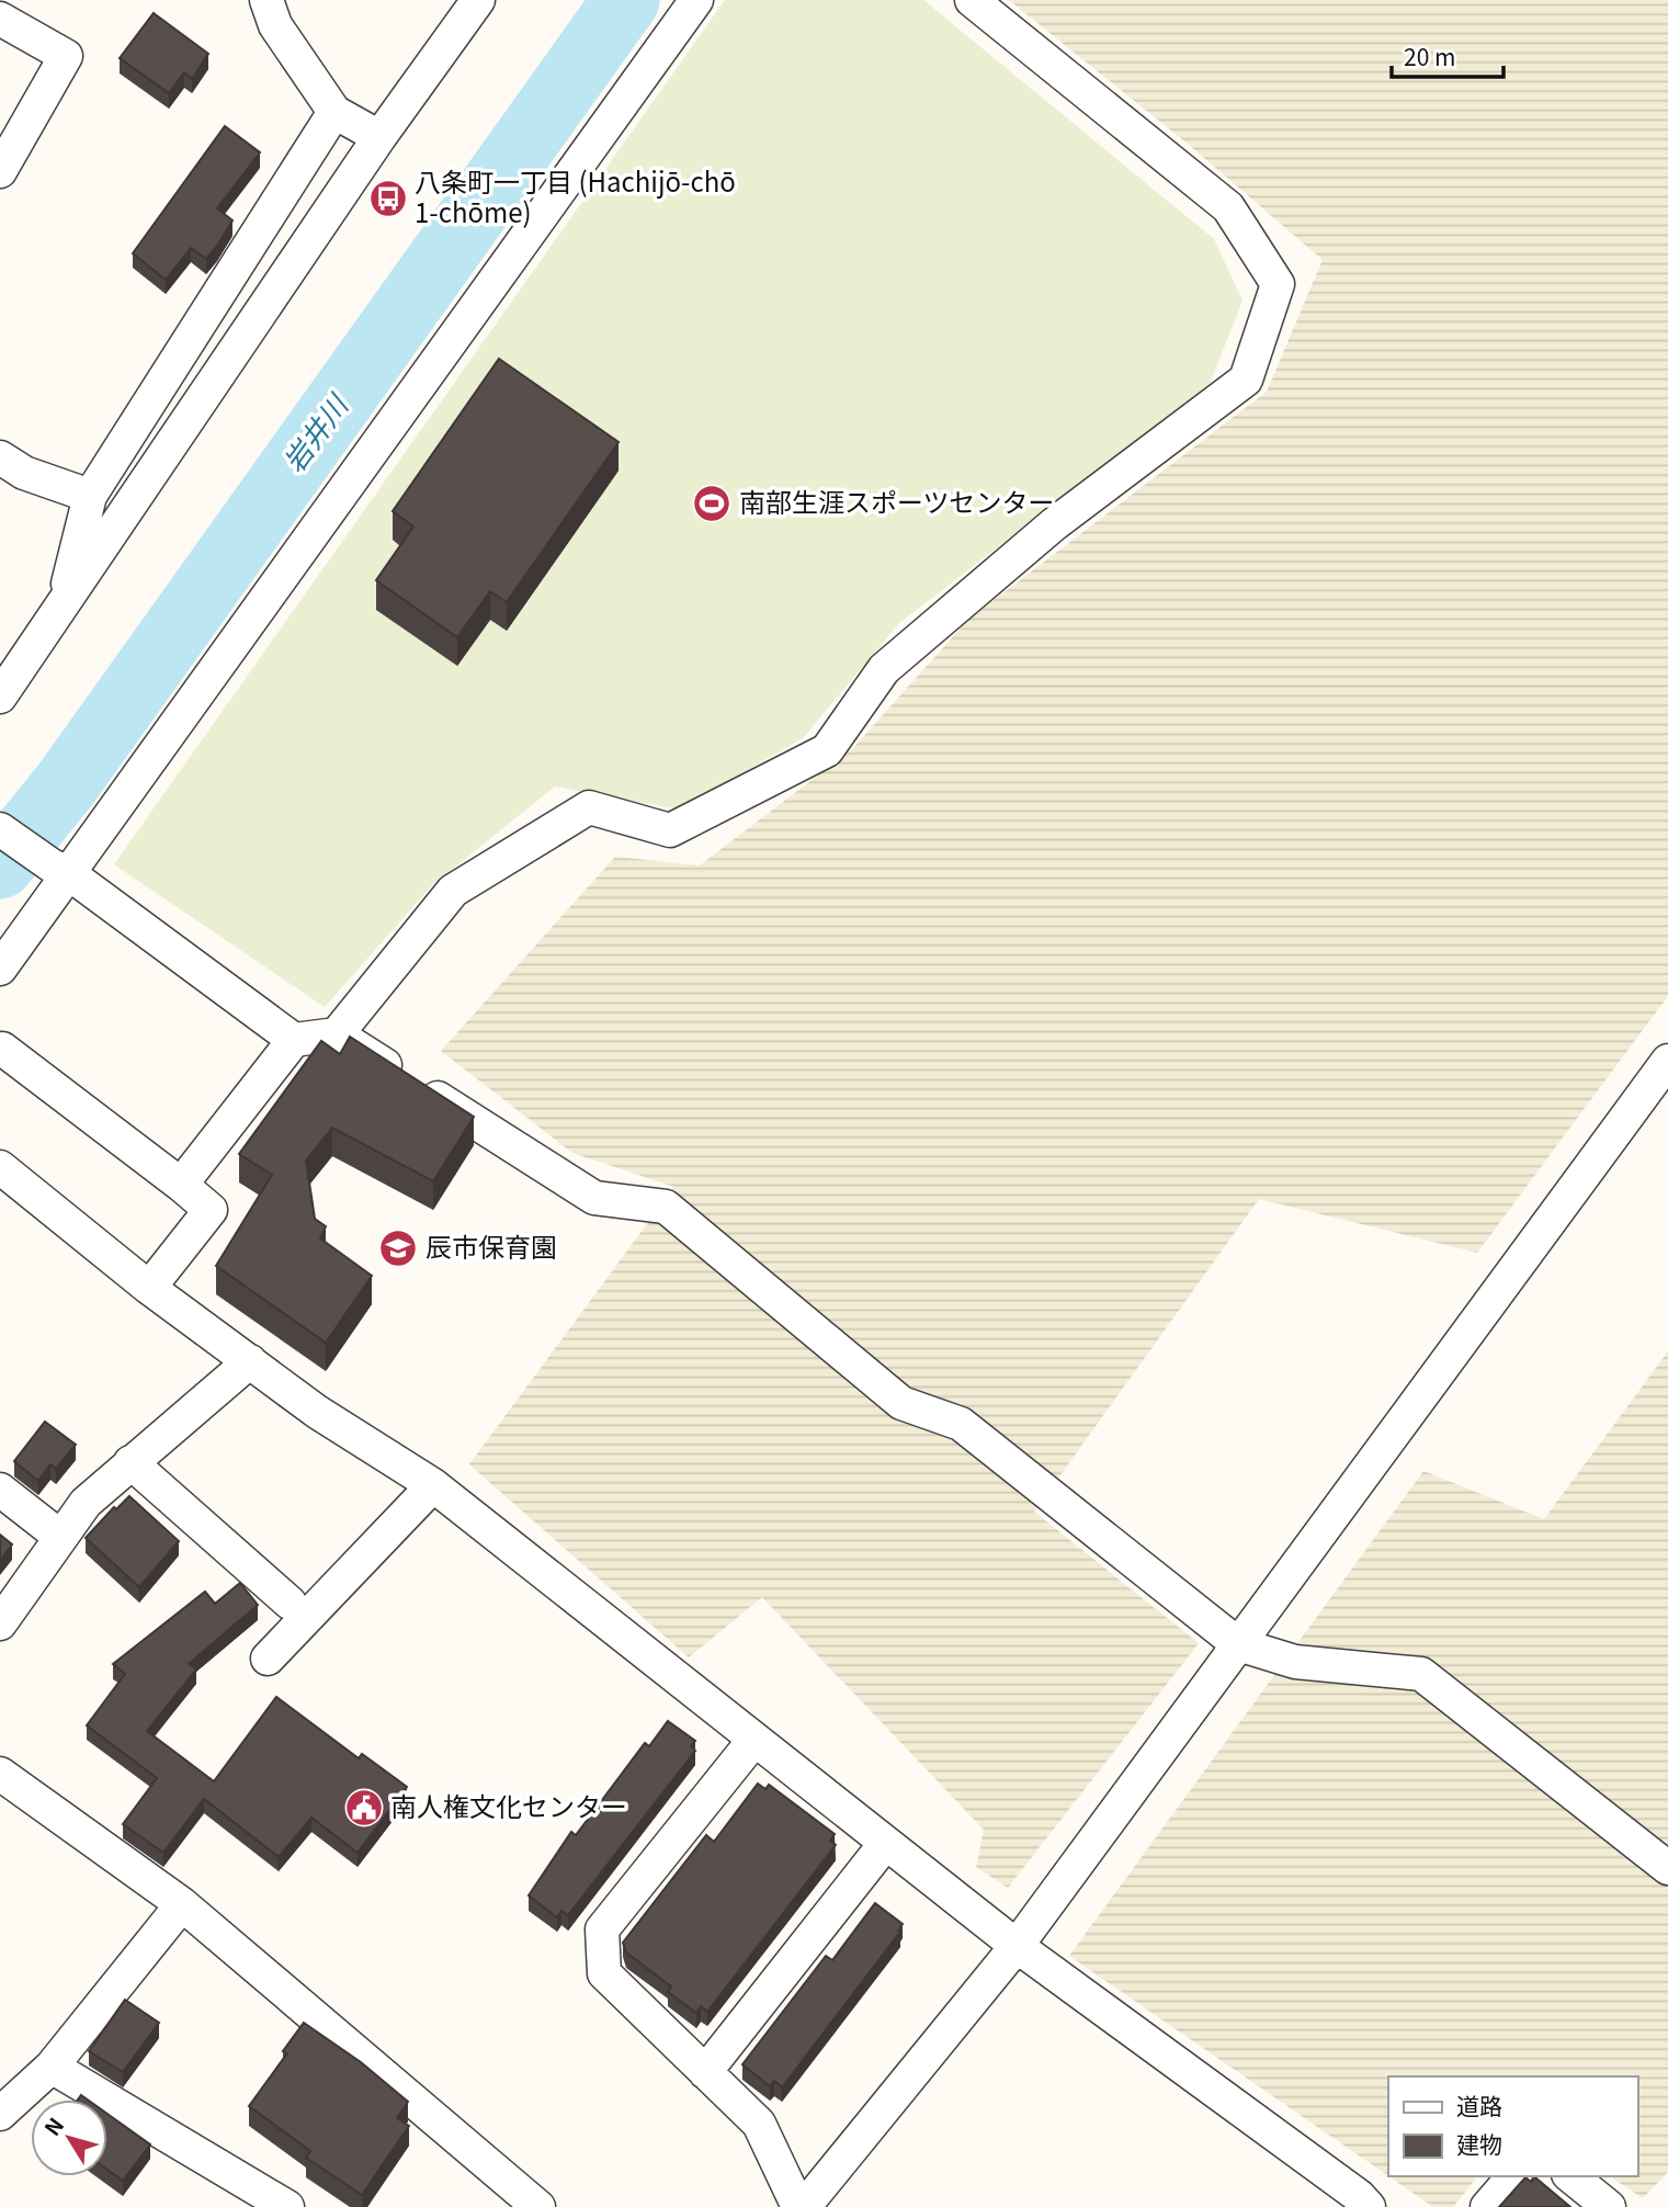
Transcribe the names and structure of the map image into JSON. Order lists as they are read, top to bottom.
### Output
{
  "water": ["岩井川"],
  "places": {
    "bus stop": ["八条町一丁目 (Hachijō-chō 1-chōme)"],
    "sports": ["南部生涯スポーツセンター"],
    "school or university": ["辰市保育園"],
    "public building": ["南人権文化センター"]
  },
  "legend": ["道路", "建物"],
  "scale_bar": "20 m",
  "north": "top left"
}
